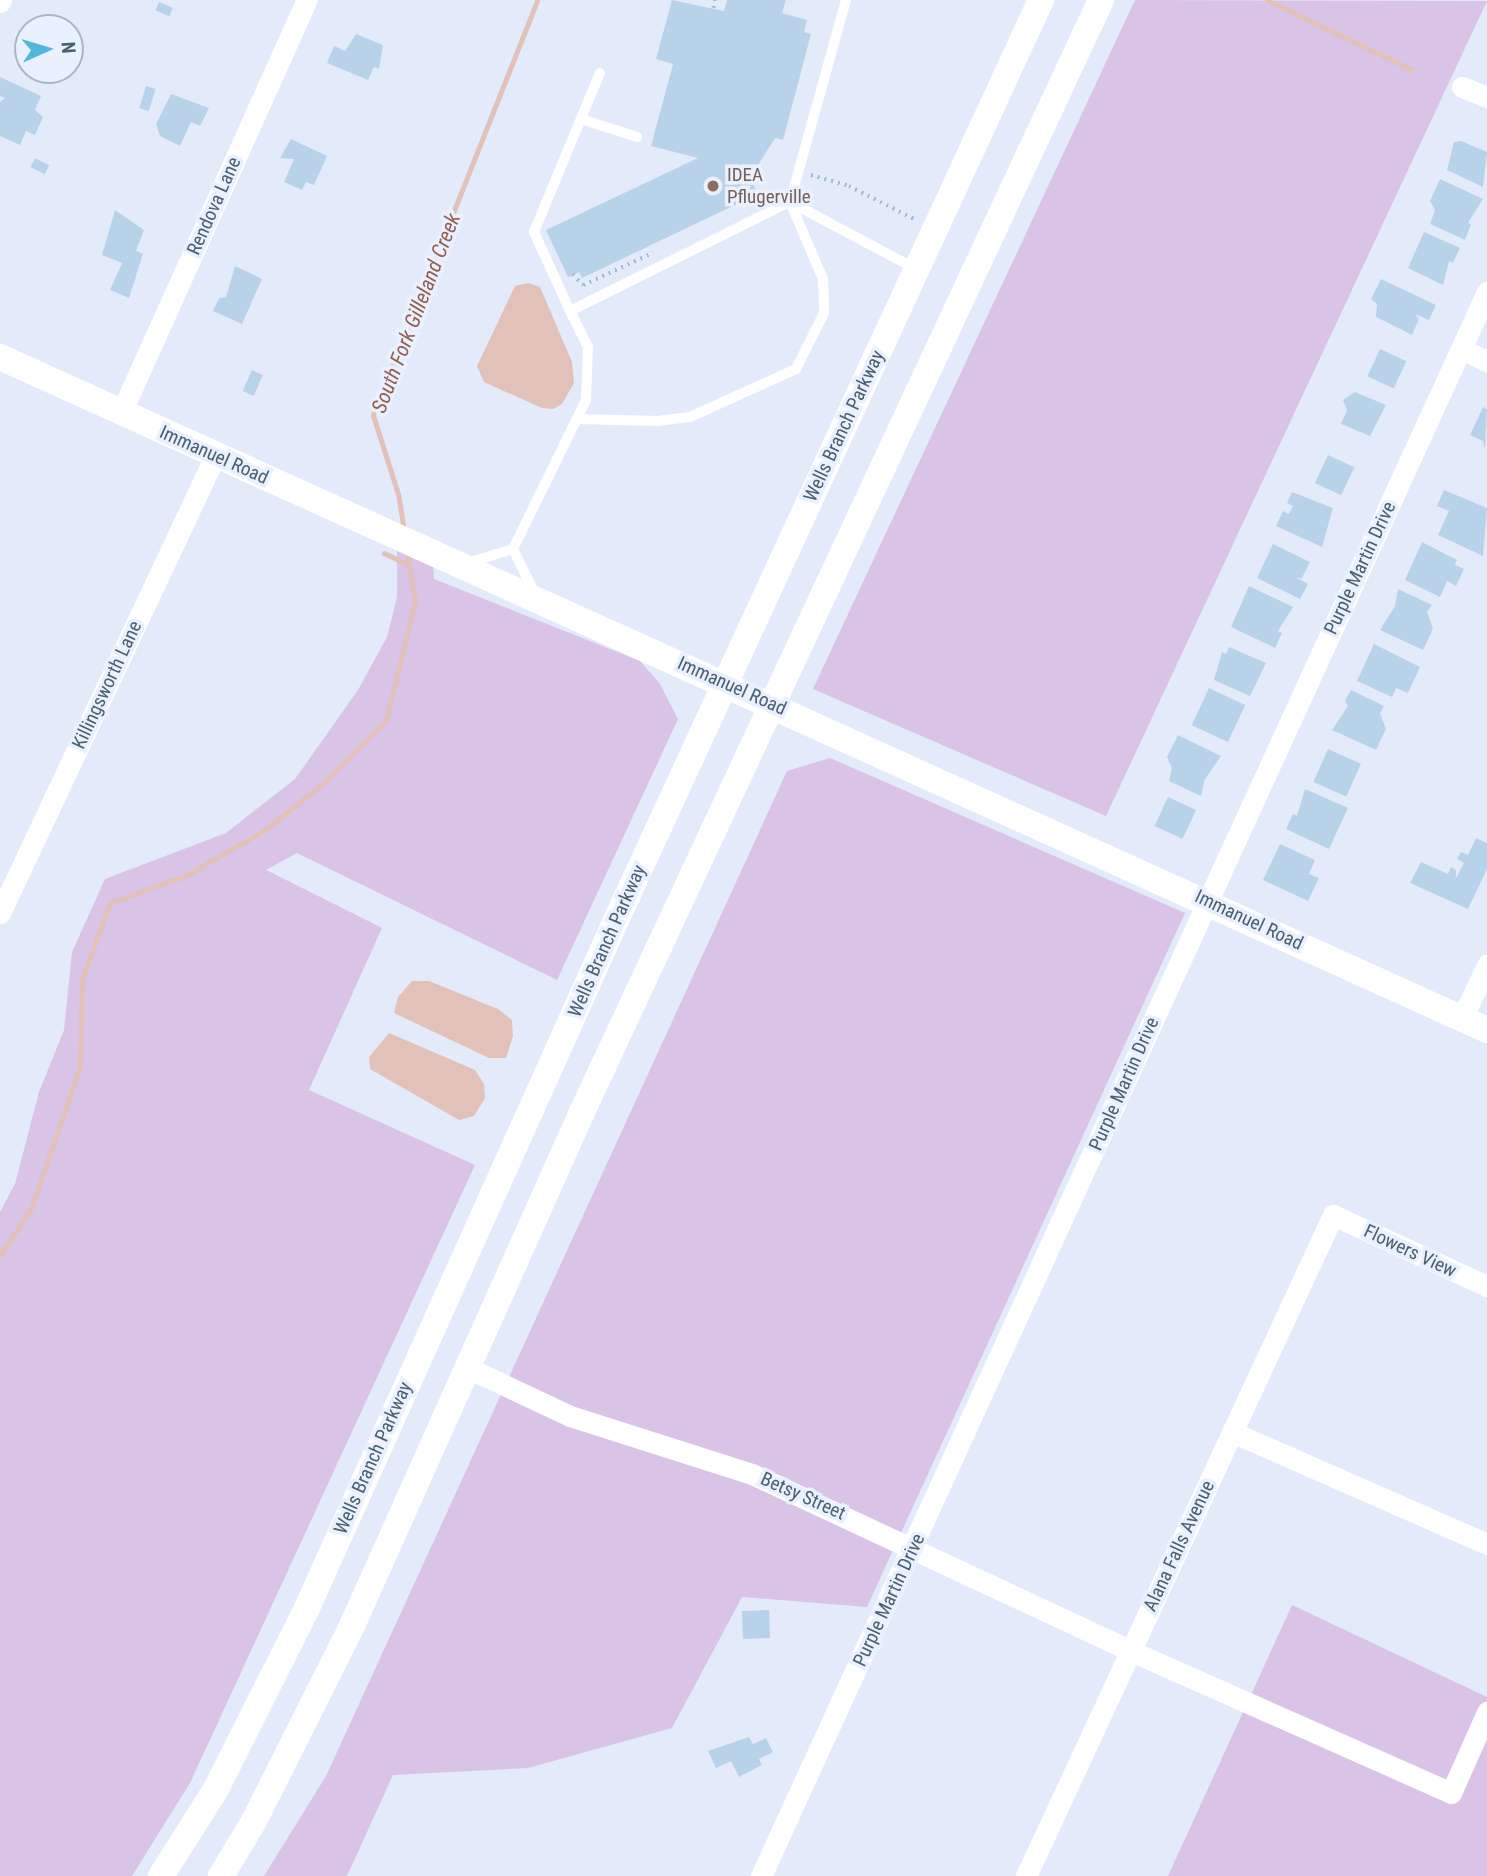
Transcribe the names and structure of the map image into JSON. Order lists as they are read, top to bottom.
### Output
{
  "streets": {
    "street": [
      "Rendova Lane",
      "Wells Branch Parkway",
      "Immanuel Road",
      "Purple Martin Drive",
      "Killingsworth Lane",
      "Flowers View",
      "Betsy Street",
      "Alana Falls Avenue"
    ]
  },
  "crossings": [
    ["Rendova Lane", "Immanuel Road"],
    ["Wells Branch Parkway", "Immanuel Road"],
    ["Immanuel Road", "Purple Martin Drive"],
    ["Immanuel Road", "Killingsworth Lane"],
    ["Purple Martin Drive", "Betsy Street"],
    ["Flowers View", "Alana Falls Avenue"],
    ["Betsy Street", "Alana Falls Avenue"]
  ],
  "water": ["South Fork Gilleland Creek"],
  "places": ["IDEA Pflugerville"],
  "north": "right"
}
